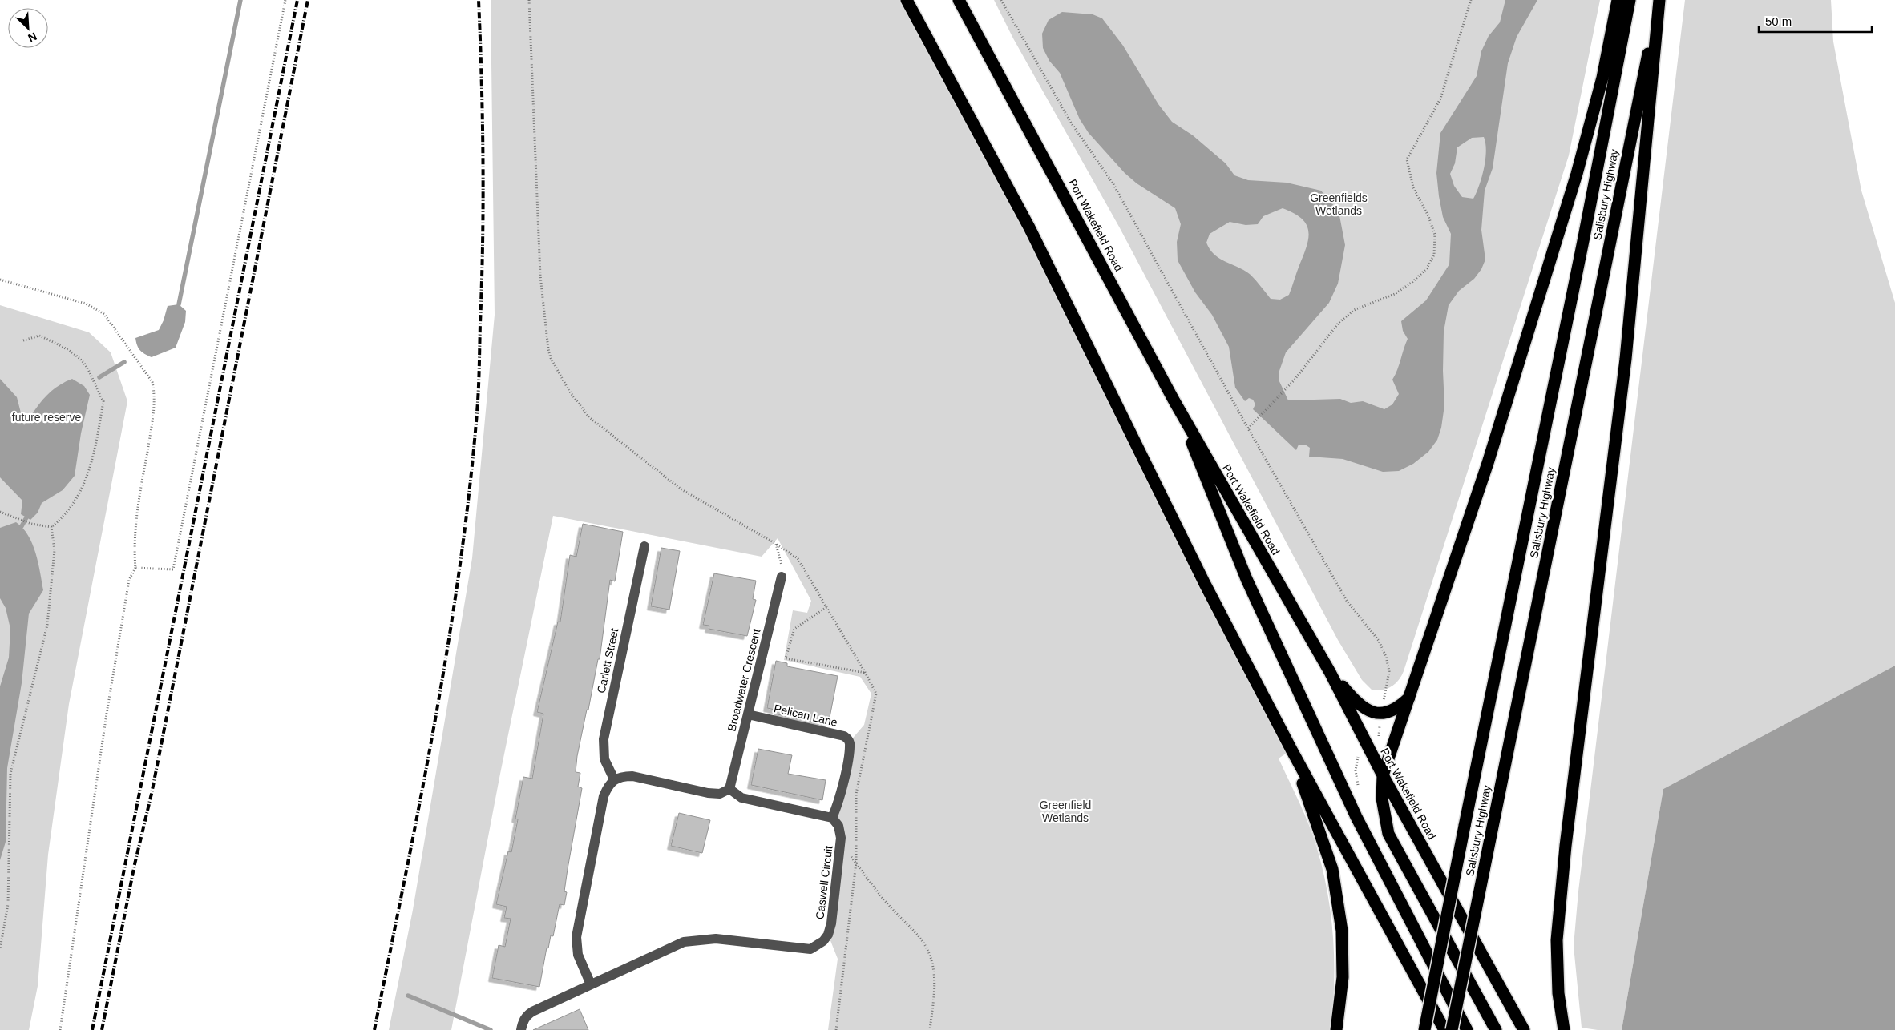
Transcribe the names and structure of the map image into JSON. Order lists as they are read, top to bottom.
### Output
{
  "streets": {
    "highway": ["Salisbury Highway", "Port Wakefield Road"],
    "street": [
      "Carlett Street",
      "Broadwater Crescent",
      "Pelican Lane",
      "Caswell Circuit"
    ]
  },
  "crossings": [
    ["Broadwater Crescent", "Pelican Lane"],
    ["Pelican Lane", "Caswell Circuit"]
  ],
  "parks": ["Greenfields Wetlands", "future reserve", "Greenfield Wetlands"],
  "scale_bar": "50 m",
  "north": "bottom right"
}
